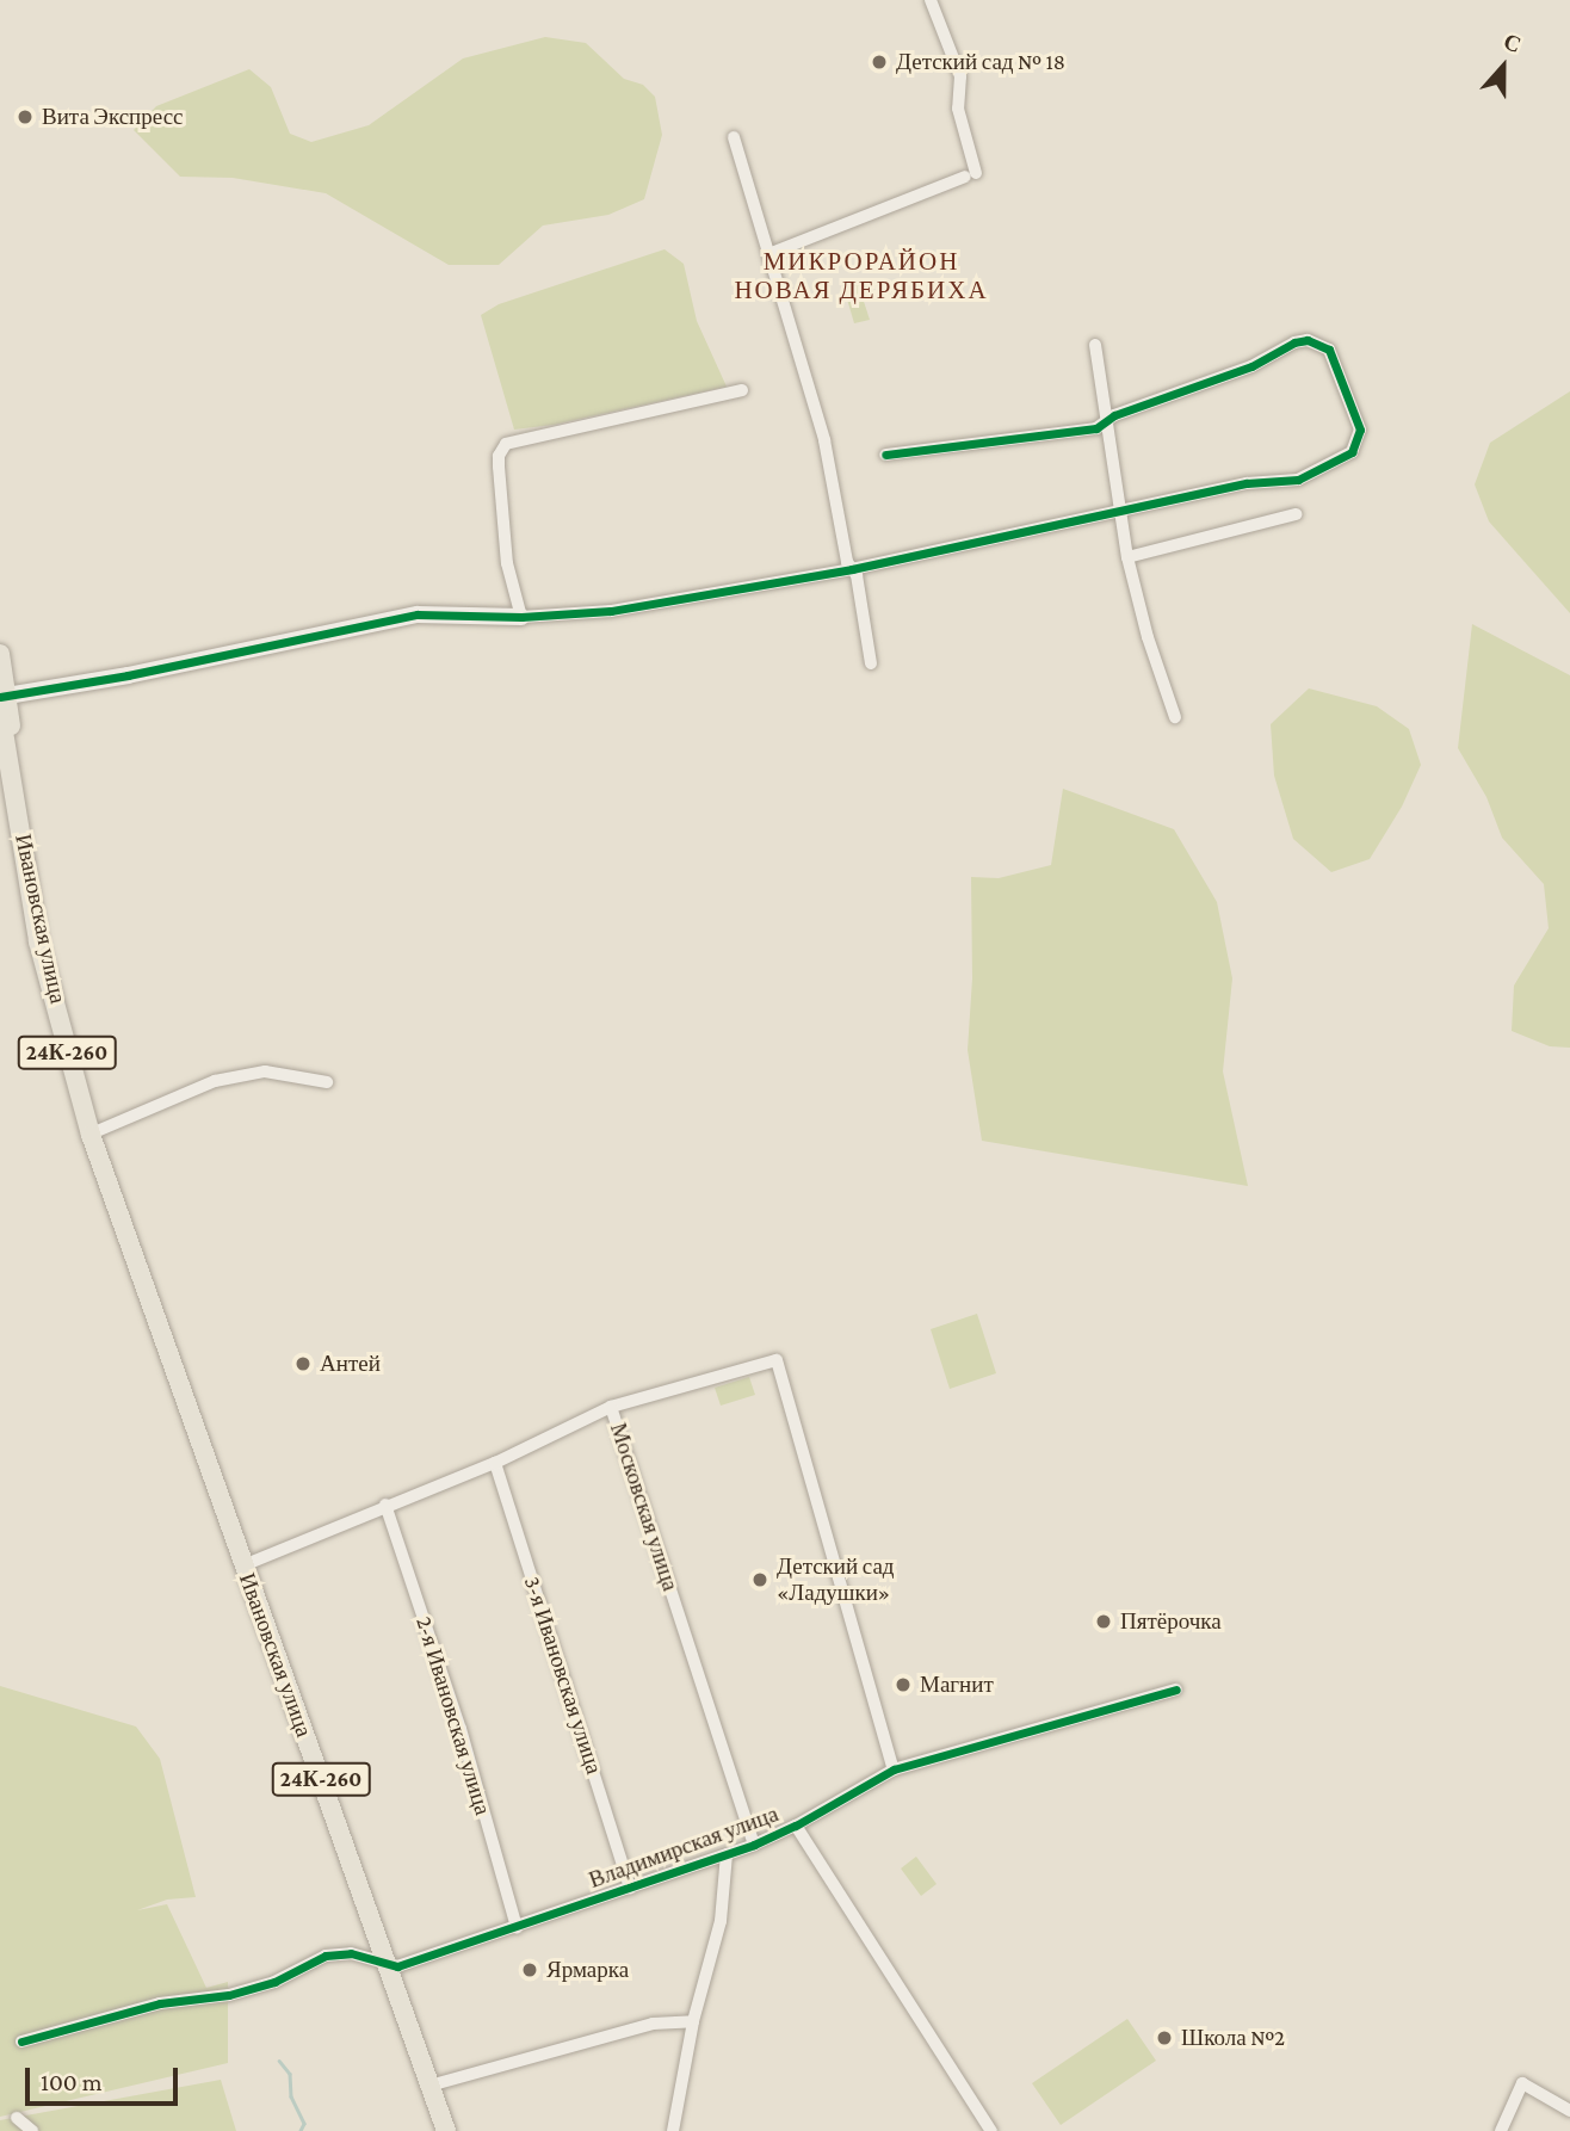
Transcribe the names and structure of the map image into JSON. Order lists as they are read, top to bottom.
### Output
{
  "streets": {
    "main road": ["Ивановская улица", "24К-260"],
    "street": [
      "Московская улица",
      "3-я Ивановская улица",
      "2-я Ивановская улица",
      "Владимирская улица"
    ]
  },
  "crossings": [
    ["Ивановская улица", "Московская улица"],
    ["Ивановская улица", "Владимирская улица"],
    ["Московская улица", "3-я Ивановская улица"],
    ["Московская улица", "2-я Ивановская улица"],
    ["Московская улица", "Владимирская улица"],
    ["3-я Ивановская улица", "Владимирская улица"],
    ["2-я Ивановская улица", "Владимирская улица"]
  ],
  "districts": ["МИКРОРАЙОН НОВАЯ ДЕРЯБИХА"],
  "places": [
    "Детский сад № 18",
    "Вита Экспресс",
    "Антей",
    "Детский сад «Ладушки»",
    "Пятёрочка",
    "Магнит",
    "Ярмарка",
    "Школа №2"
  ],
  "scale_bar": "100 m",
  "north": "top"
}
